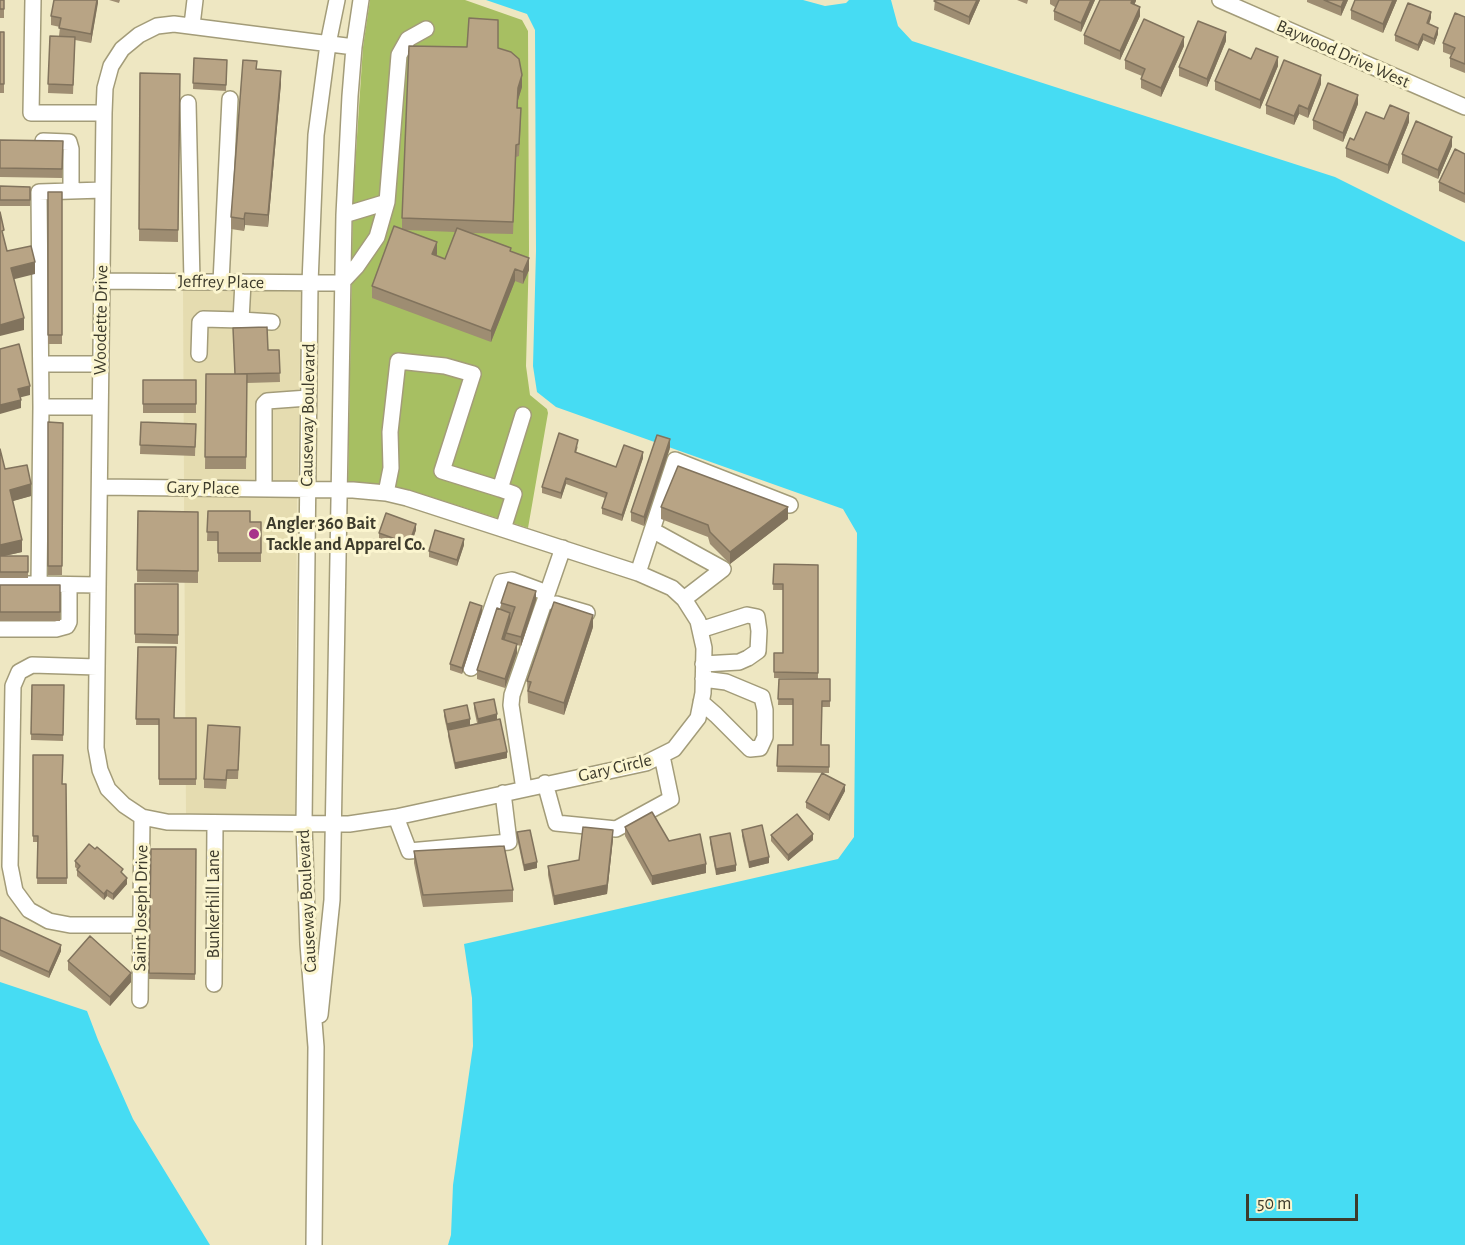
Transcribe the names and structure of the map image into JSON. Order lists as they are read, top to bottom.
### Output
{
  "streets": {
    "street": [
      "Baywood Drive West",
      "Jeffrey Place",
      "Woodette Drive",
      "Causeway Boulevard",
      "Gary Place",
      "Gary Circle",
      "Bunkerhill Lane",
      "Saint Joseph Drive"
    ]
  },
  "crossings": [
    ["Jeffrey Place", "Woodette Drive"],
    ["Jeffrey Place", "Causeway Boulevard"],
    ["Woodette Drive", "Causeway Boulevard"],
    ["Woodette Drive", "Gary Place"],
    ["Woodette Drive", "Gary Circle"],
    ["Woodette Drive", "Saint Joseph Drive"],
    ["Causeway Boulevard", "Gary Place"],
    ["Causeway Boulevard", "Gary Circle"],
    ["Gary Place", "Gary Circle"],
    ["Gary Circle", "Bunkerhill Lane"],
    ["Gary Circle", "Saint Joseph Drive"]
  ],
  "places": ["Angler 360 Bait Tackle and Apparel Co."],
  "scale_bar": "50 m"
}
